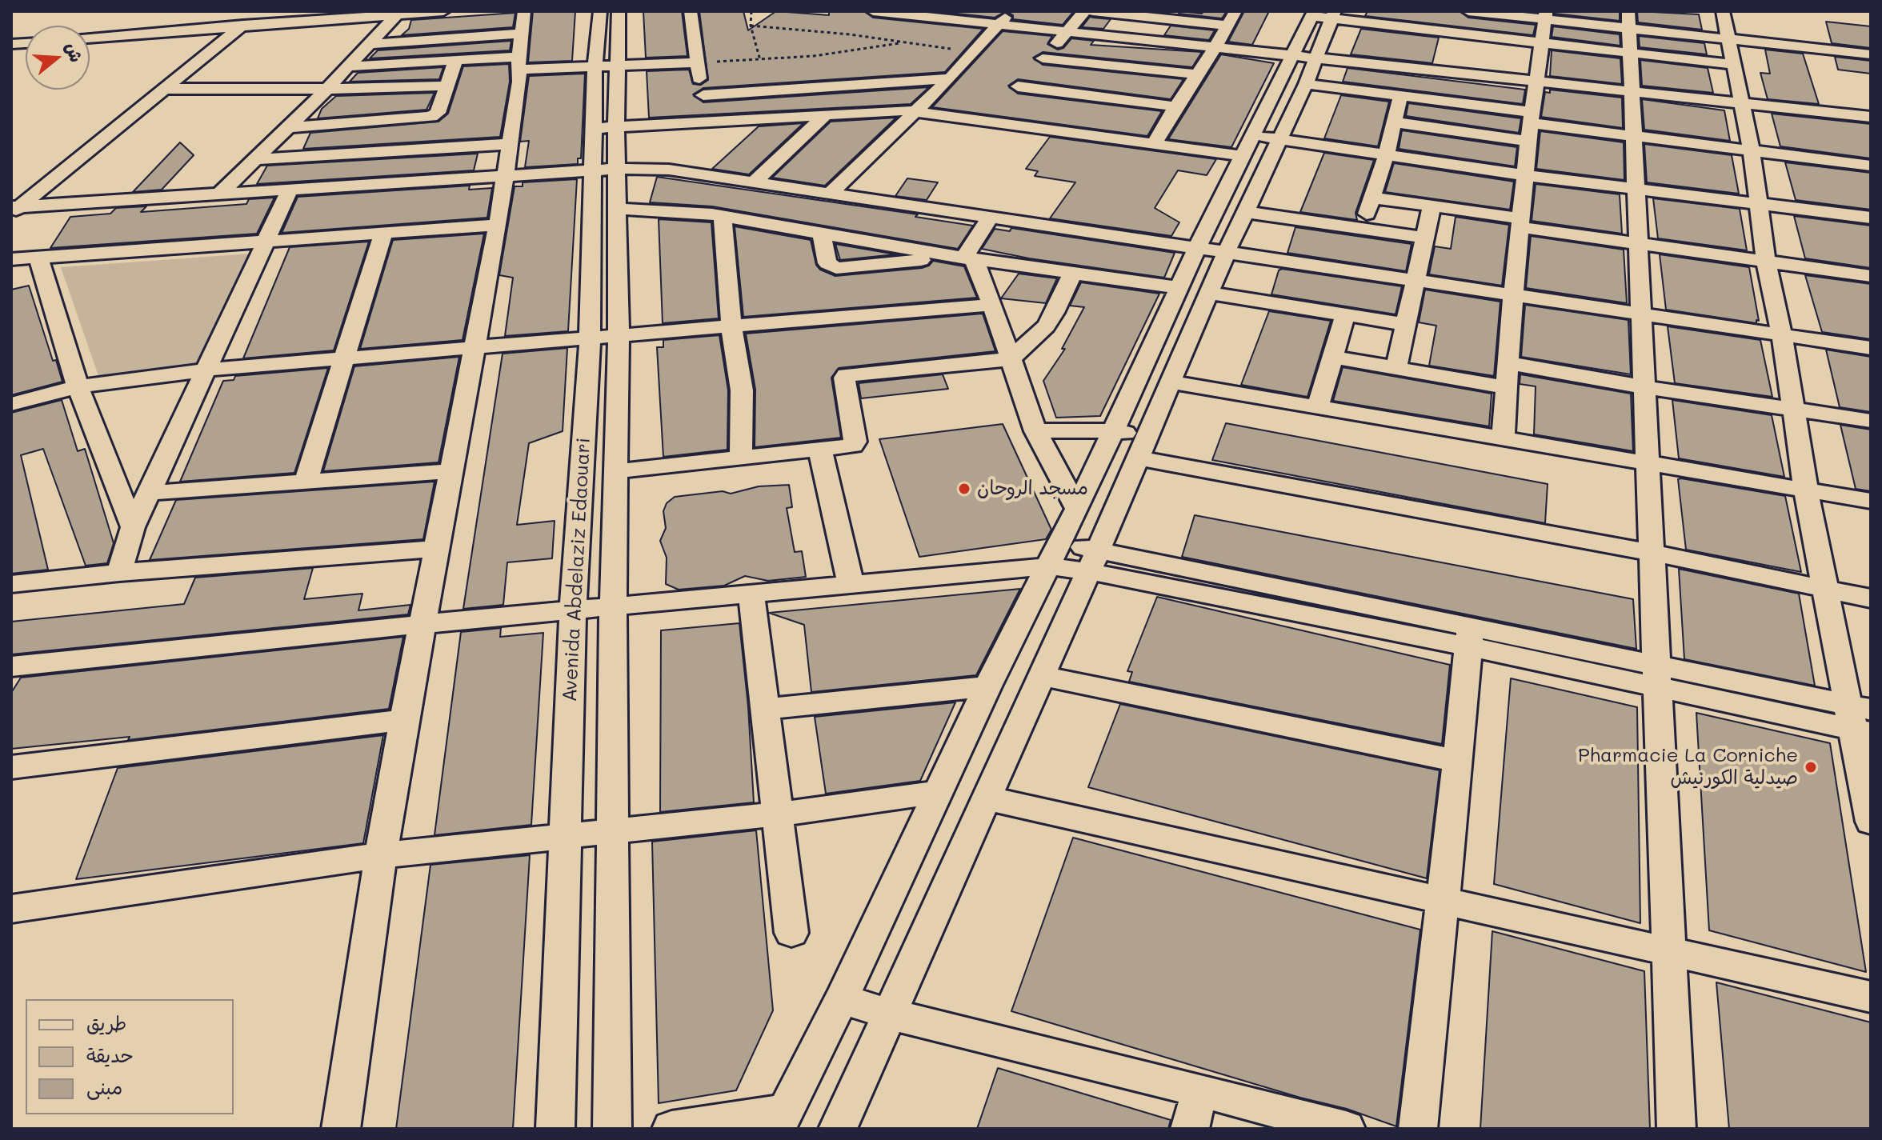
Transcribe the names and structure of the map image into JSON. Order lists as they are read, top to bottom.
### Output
{
  "streets": {
    "street": ["Avenida Abdelaziz Edaouari"]
  },
  "places": ["مسجد الروحان", "Pharmacie La Corniche صيدلية الكورنيش"],
  "legend": ["طريق", "حديقة", "مبنى"],
  "north": "right"
}
